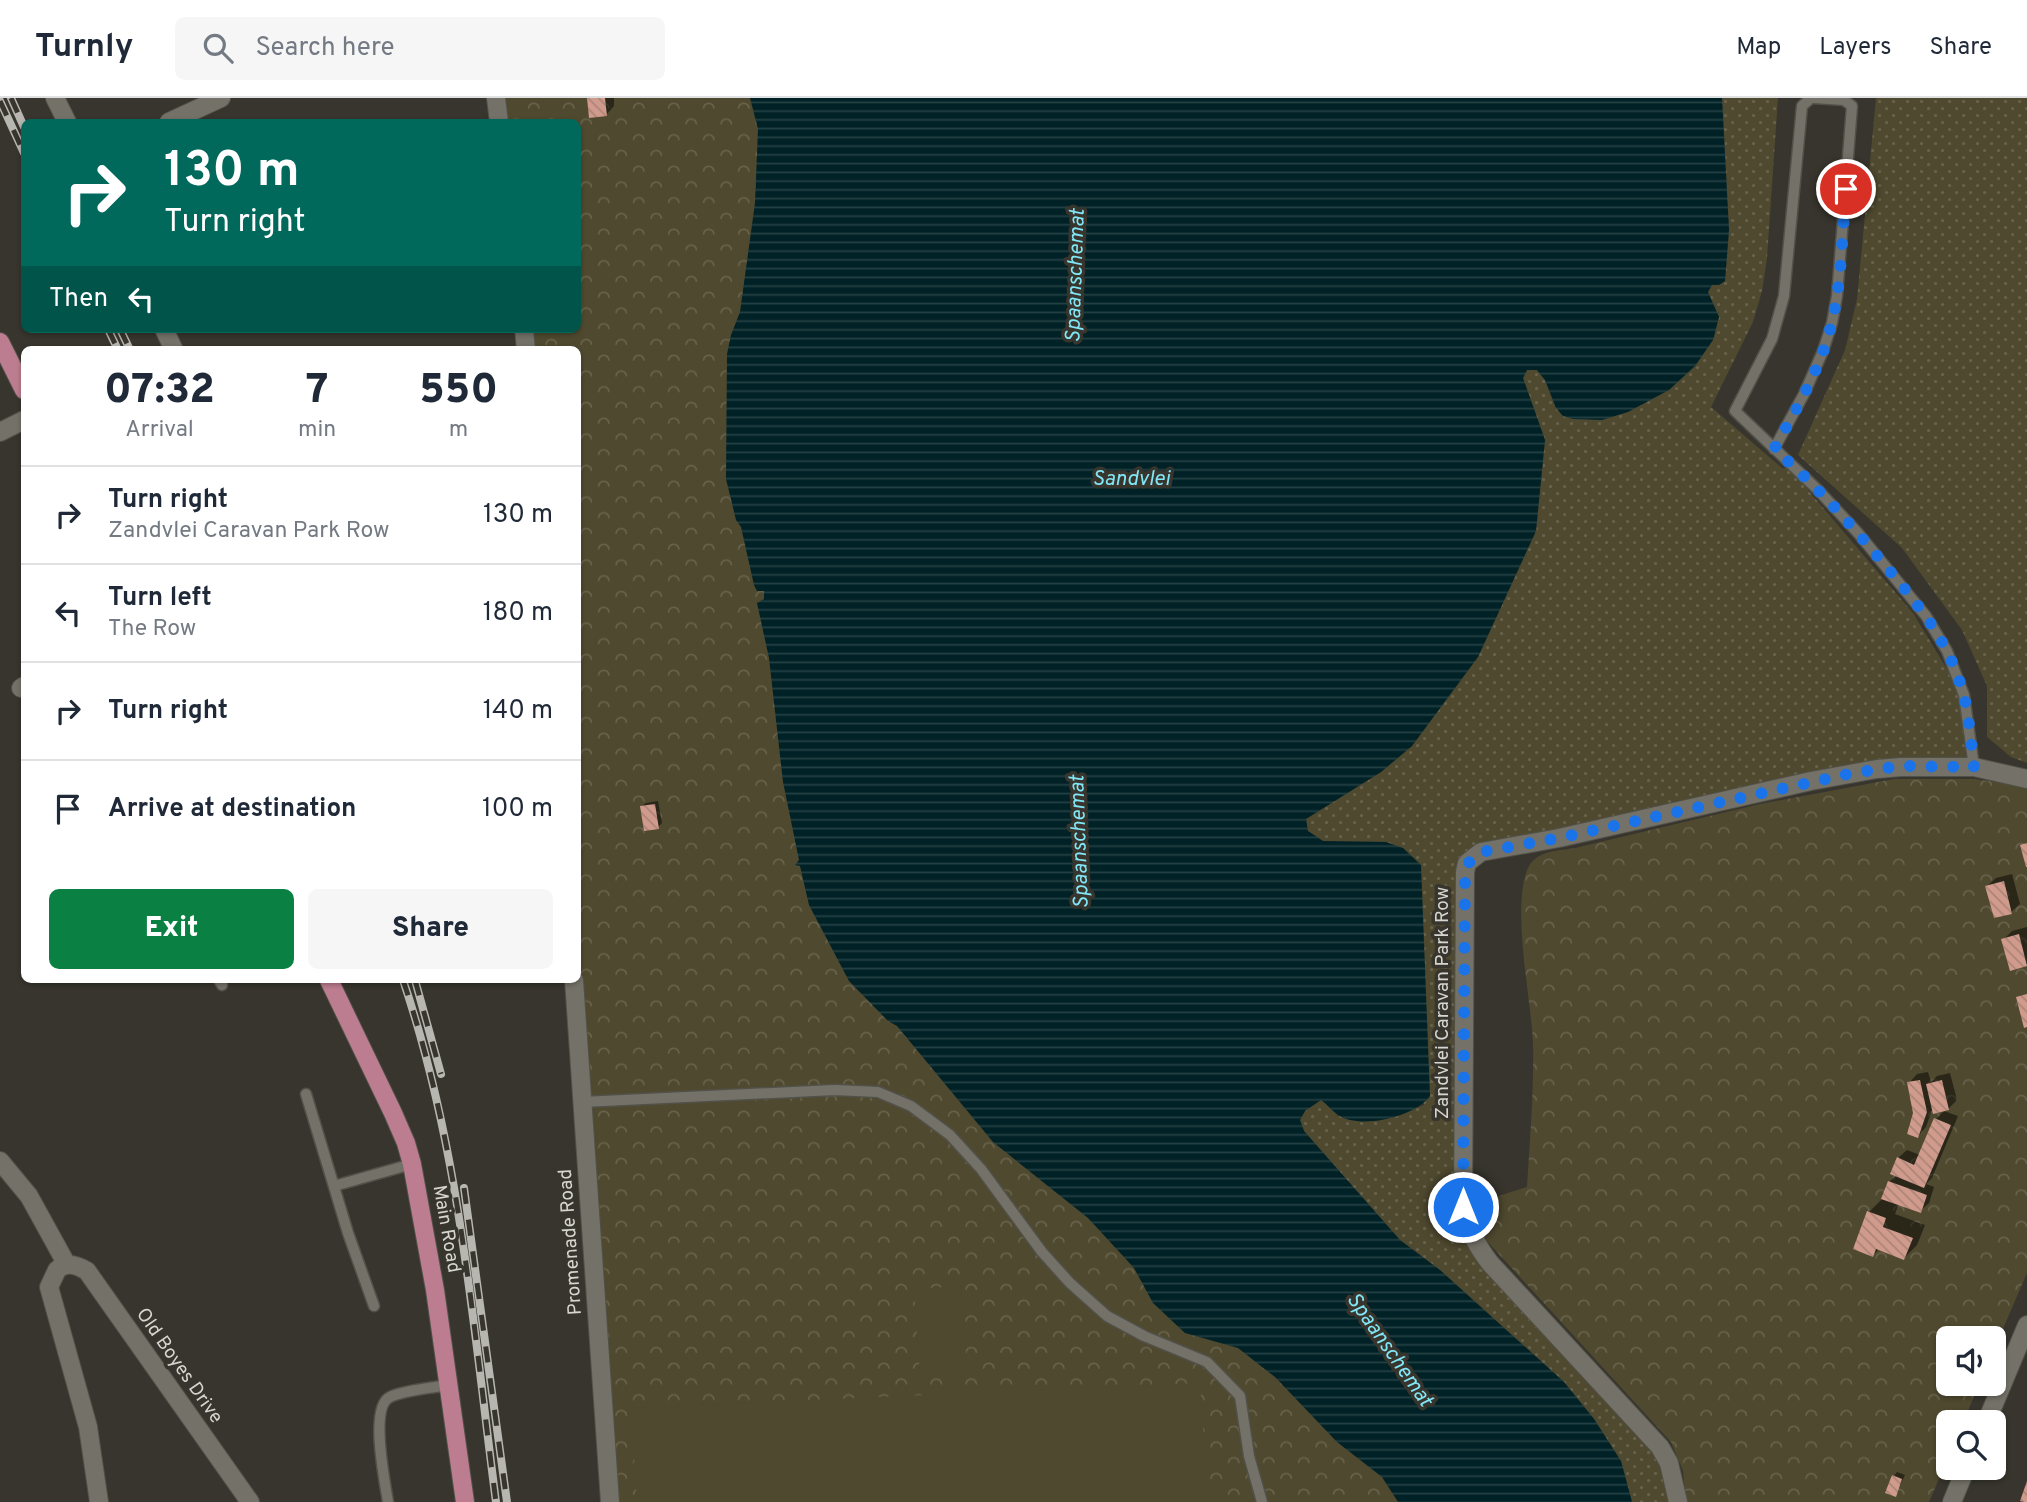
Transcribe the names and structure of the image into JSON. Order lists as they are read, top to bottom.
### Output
{
  "streets": {
    "main road": ["Main Road"],
    "street": ["Zandvlei Caravan Park Row", "Promenade Road", "Old Boyes Drive"]
  },
  "water": ["Spaanschemat", "Sandvlei"],
  "page": {
    "header": "Turnly",
    "search": "Search here",
    "nav": ["Map", "Layers", "Share"],
    "turn": ["130 m", "Turn right"],
    "then": "Then",
    "eta": [
      "07:32",
      "Arrival",
      "7",
      "min",
      "550",
      "m"
    ],
    "list": [
      {
        "name": "Turn right",
        "note": "Zandvlei Caravan Park Row",
        "value": "130 m"
      },
      {
        "name": "Turn left",
        "note": "The Row",
        "value": "180 m"
      },
      {
        "name": "Turn right",
        "value": "140 m"
      },
      {
        "name": "Arrive at destination",
        "value": "100 m"
      }
    ],
    "buttons": ["Exit", "Share"]
  }
}
